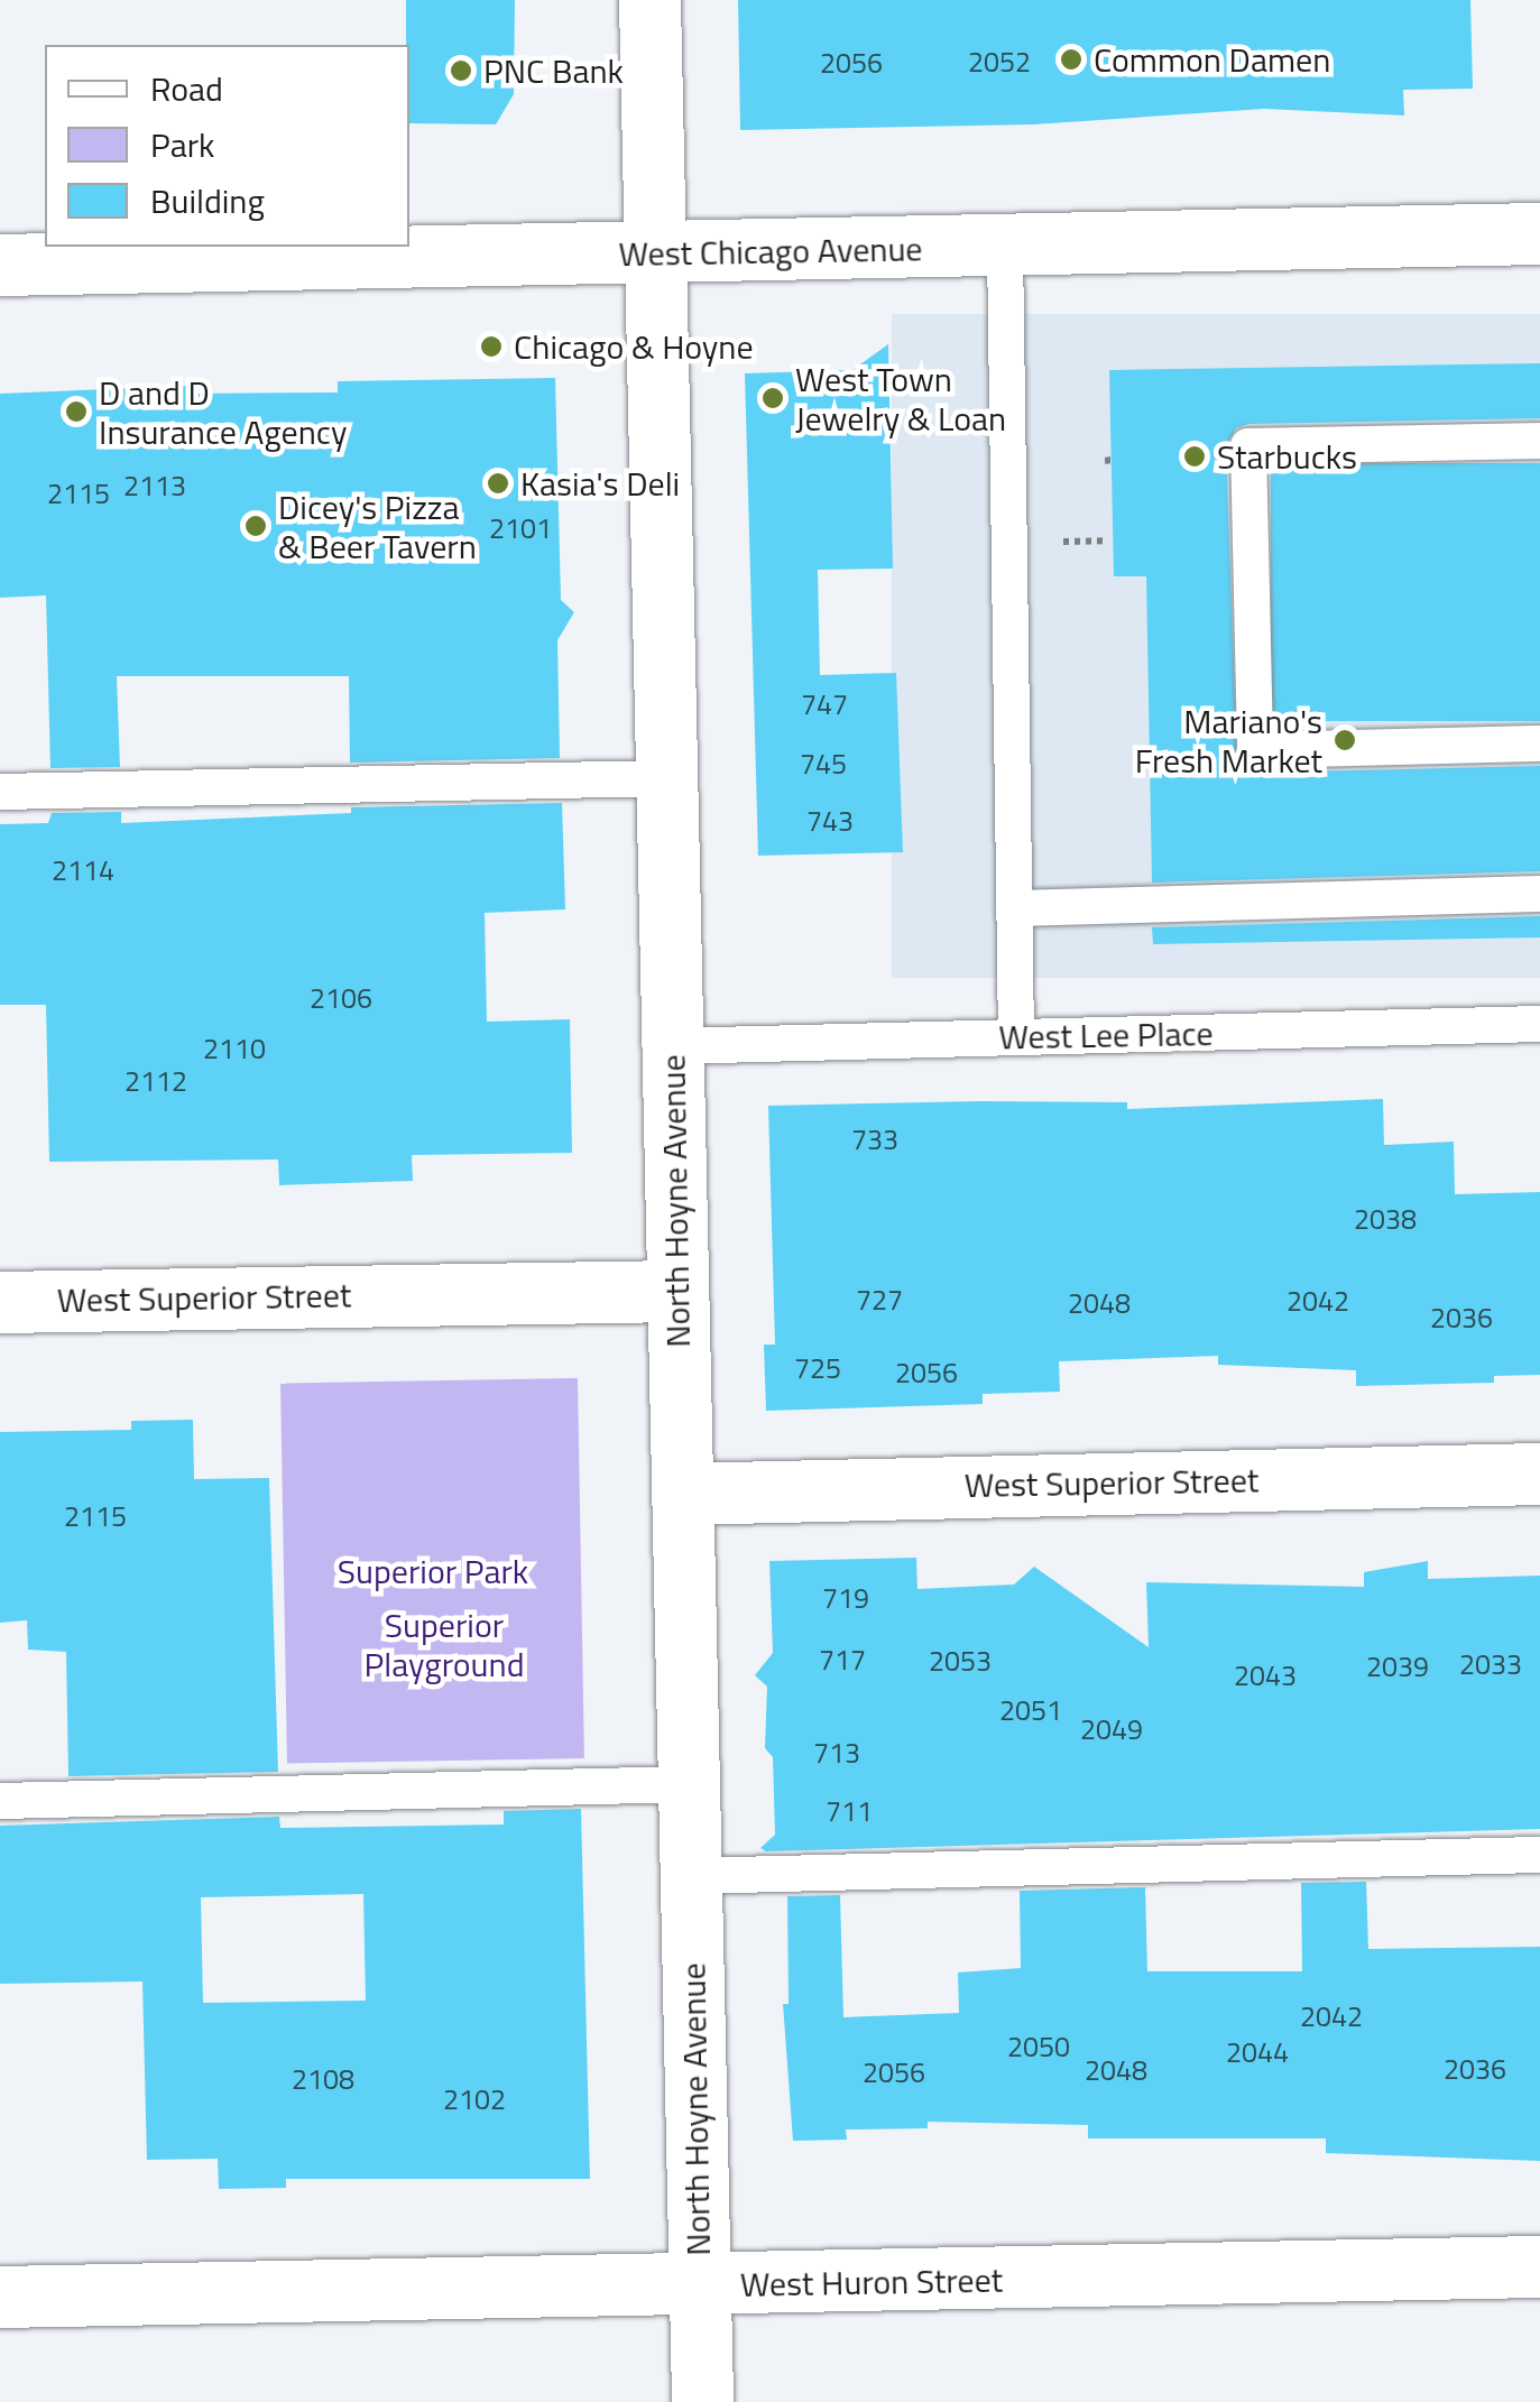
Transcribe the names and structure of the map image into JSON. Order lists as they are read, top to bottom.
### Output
{
  "streets": {
    "street": [
      "West Chicago Avenue",
      "North Hoyne Avenue",
      "West Superior Street",
      "West Huron Street"
    ],
    "lane": ["West Lee Place"]
  },
  "crossings": [
    ["West Chicago Avenue", "North Hoyne Avenue"],
    ["West Lee Place", "North Hoyne Avenue"],
    ["North Hoyne Avenue", "West Superior Street"],
    ["North Hoyne Avenue", "West Huron Street"]
  ],
  "parks": ["Superior Park", "Superior Playground"],
  "places": [
    "Common Damen",
    "PNC Bank",
    "Chicago & Hoyne",
    "West Town Jewelry & Loan",
    "D and D Insurance Agency",
    "Starbucks",
    "Kasia's Deli",
    "Dicey's Pizza & Beer Tavern",
    "Mariano's Fresh Market"
  ],
  "house_numbers": [
    "2052",
    "2056",
    "2113",
    "2115",
    "2101",
    "747",
    "745",
    "743",
    "2114",
    "2106",
    "2110",
    "2112",
    "733",
    "2038",
    "727",
    "2042",
    "2048",
    "2036",
    "725",
    "2056",
    "2115",
    "719",
    "717",
    "2053",
    "2033",
    "2039",
    "2043",
    "2051",
    "2049",
    "713",
    "711",
    "2042",
    "2050",
    "2044",
    "2036",
    "2048",
    "2056",
    "2108",
    "2102"
  ],
  "legend": ["Road", "Park", "Building"]
}
